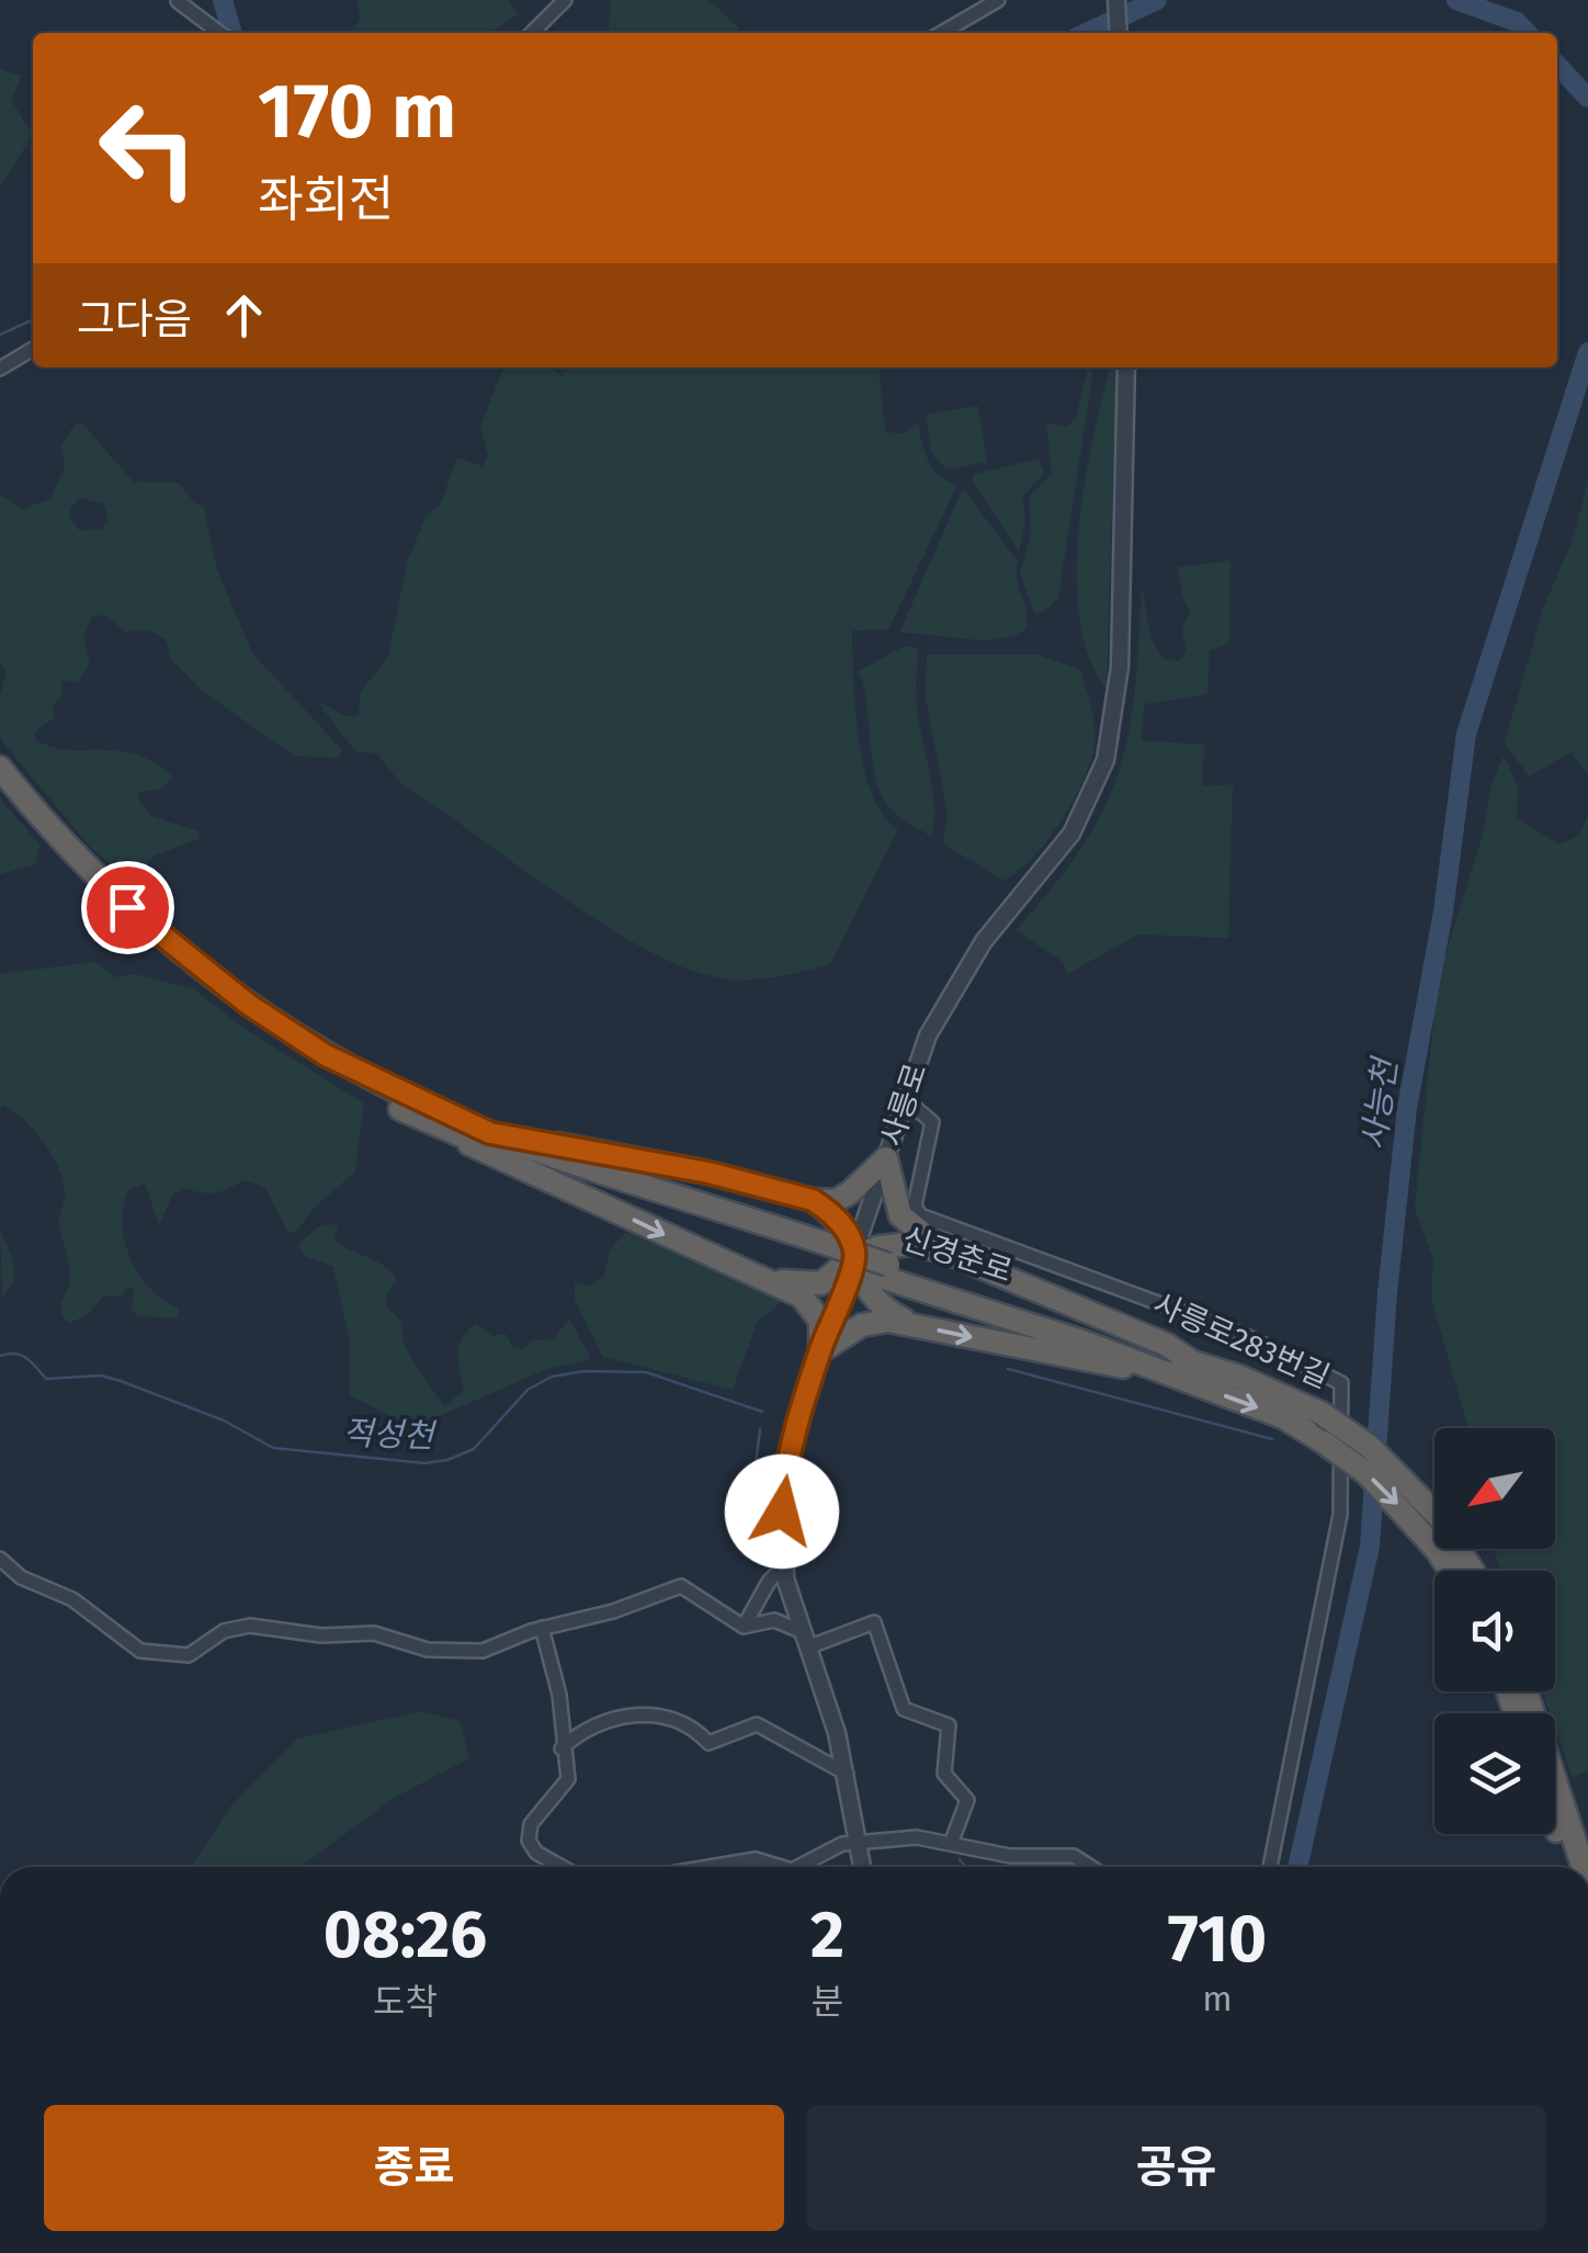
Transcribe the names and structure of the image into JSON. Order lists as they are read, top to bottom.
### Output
{
  "streets": {
    "highway": ["신경춘로"],
    "street": ["사릉로", "사릉로283번길"]
  },
  "crossings": [
    ["사릉로", "사릉로283번길"]
  ],
  "water": ["사능천", "적성천"],
  "north": "bottom left",
  "page": {
    "turn": ["170 m", "좌회전"],
    "then": "그다음",
    "eta": [
      "08:26",
      "도착",
      "2",
      "분",
      "710",
      "m"
    ],
    "buttons": ["종료", "공유"]
  }
}
